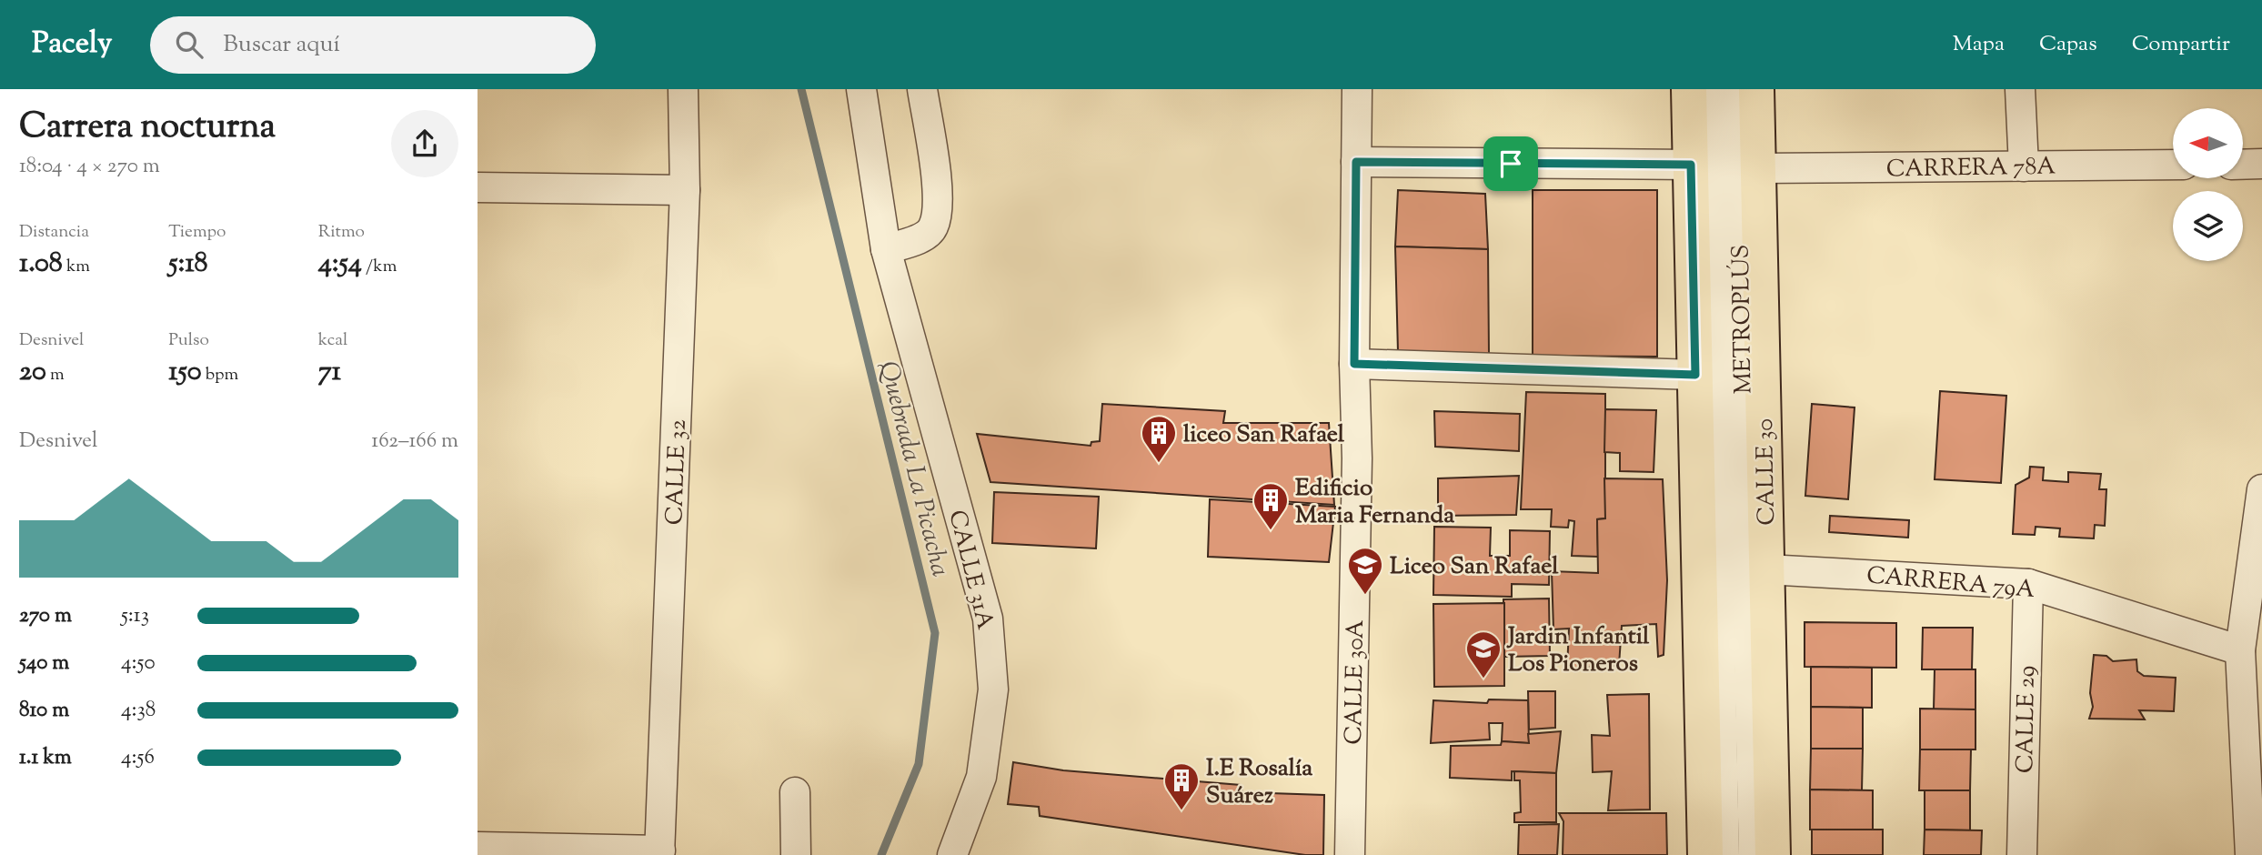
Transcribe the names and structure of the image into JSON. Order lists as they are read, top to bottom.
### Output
{
  "streets": {
    "main road": ["CALLE 30"],
    "street": [
      "CARRERA 78A",
      "METROPLÚS",
      "CALLE 32",
      "CALLE 31A",
      "CARRERA 79A",
      "CALLE 30A",
      "CALLE 29"
    ]
  },
  "crossings": [
    ["CARRERA 78A", "CALLE 30"],
    ["CALLE 30", "CARRERA 79A"],
    ["CARRERA 79A", "CALLE 29"]
  ],
  "water": ["Quebrada La Picacha"],
  "places": {
    "building": ["liceo San Rafael", "Edificio Maria Fernanda", "I.E Rosalía Suárez"],
    "school or university": ["Liceo San Rafael", "Jardin Infantil Los Pioneros"]
  },
  "north": "left",
  "page": {
    "header": "Pacely",
    "search": "Buscar aquí",
    "nav": ["Mapa", "Capas", "Compartir"],
    "heading": ["Carrera nocturna", "18:04 · 4 × 270 m"],
    "stats": [
      ["Distancia", "1.08 km"],
      ["Tiempo", "5:18"],
      ["Ritmo", "4:54 /km"],
      ["Desnivel", "20 m"],
      ["Pulso", "150 bpm"],
      ["kcal", "71"]
    ],
    "chart": ["Desnivel", "162–166 m"],
    "list": [
      {
        "name": "270 m",
        "note": "5:13"
      },
      {
        "name": "540 m",
        "note": "4:50"
      },
      {
        "name": "810 m",
        "note": "4:38"
      },
      {
        "name": "1.1 km",
        "note": "4:56"
      }
    ]
  }
}
